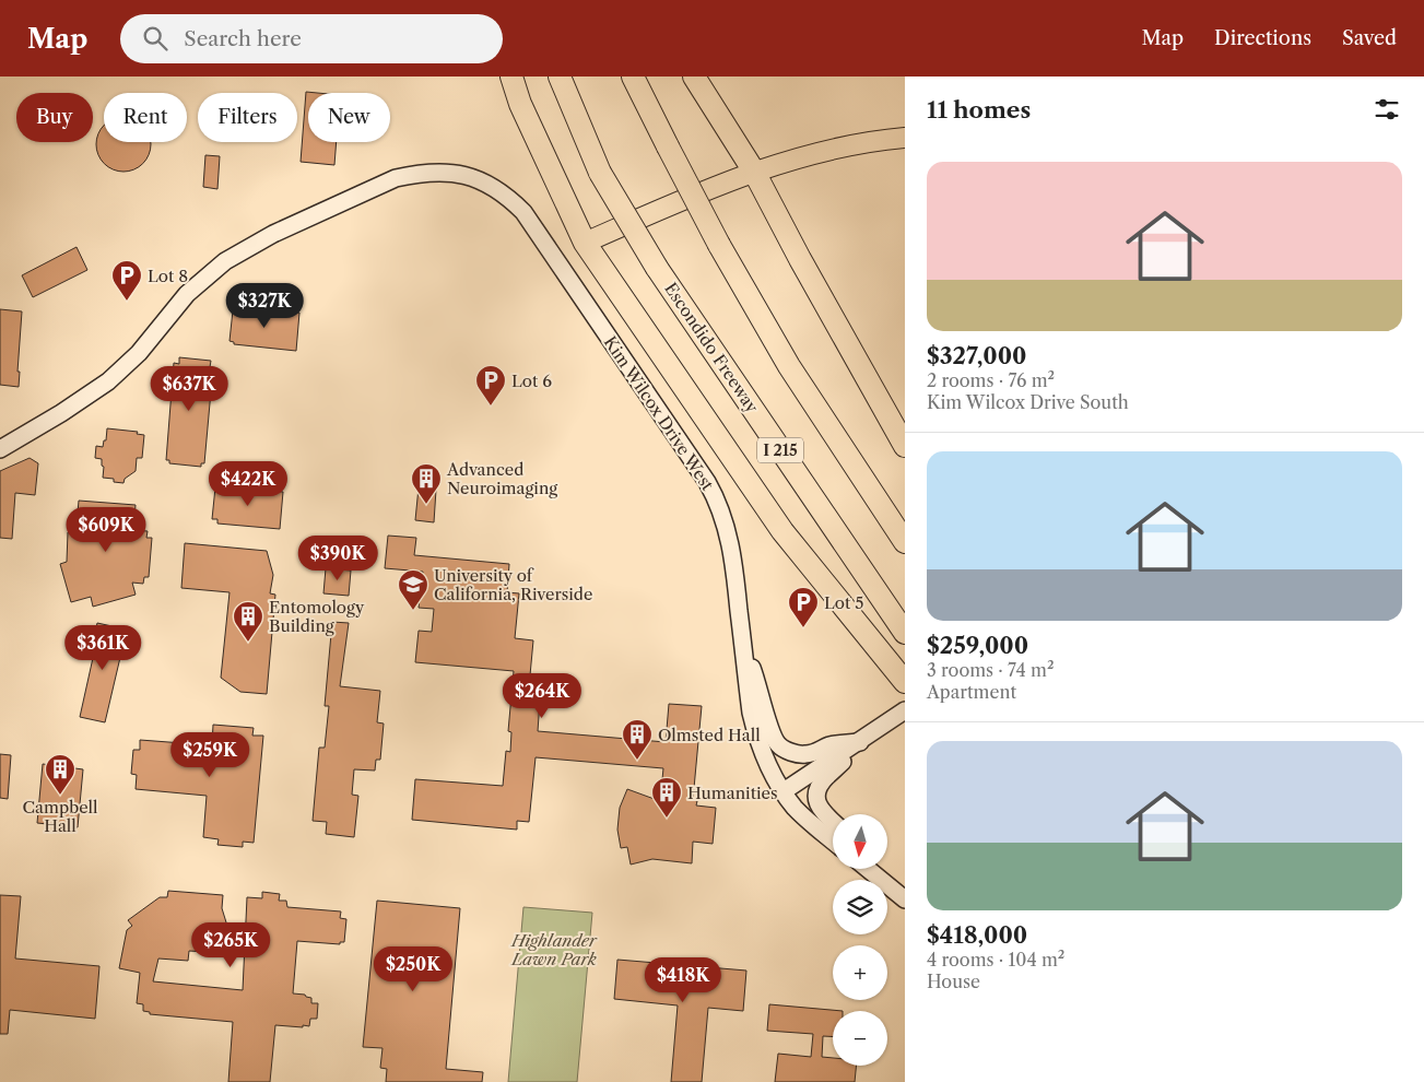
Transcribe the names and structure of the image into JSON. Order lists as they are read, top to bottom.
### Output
{
  "streets": {
    "highway": ["Escondido Freeway", "I 215"],
    "street": ["Kim Wilcox Drive West"]
  },
  "parks": ["Highlander Lawn Park"],
  "places": {
    "parking": ["Lot 8", "Lot 6", "Lot 5"],
    "building": [
      "Advanced Neuroimaging",
      "Entomology Building",
      "Olmsted Hall",
      "Campbell Hall",
      "Humanities"
    ],
    "school or university": ["University of California, Riverside"]
  },
  "north": "bottom",
  "page": {
    "header": "Map",
    "search": "Search here",
    "nav": ["Map", "Directions", "Saved"],
    "heading": "11 homes",
    "chip": [
      "Buy",
      "Rent",
      "Filters",
      "New"
    ],
    "list": [
      {
        "name": "$327,000",
        "note": "2 rooms · 76 m² · Kim Wilcox Drive South"
      },
      {
        "name": "$259,000",
        "note": "3 rooms · 74 m² · Apartment"
      },
      {
        "name": "$418,000",
        "note": "4 rooms · 104 m² · House"
      }
    ],
    "price": [
      "$327K",
      "$637K",
      "$422K",
      "$609K",
      "$390K",
      "$361K",
      "$264K",
      "$259K",
      "$265K",
      "$250K",
      "$418K"
    ],
    "map_buttons": ["+", "−"]
  }
}
